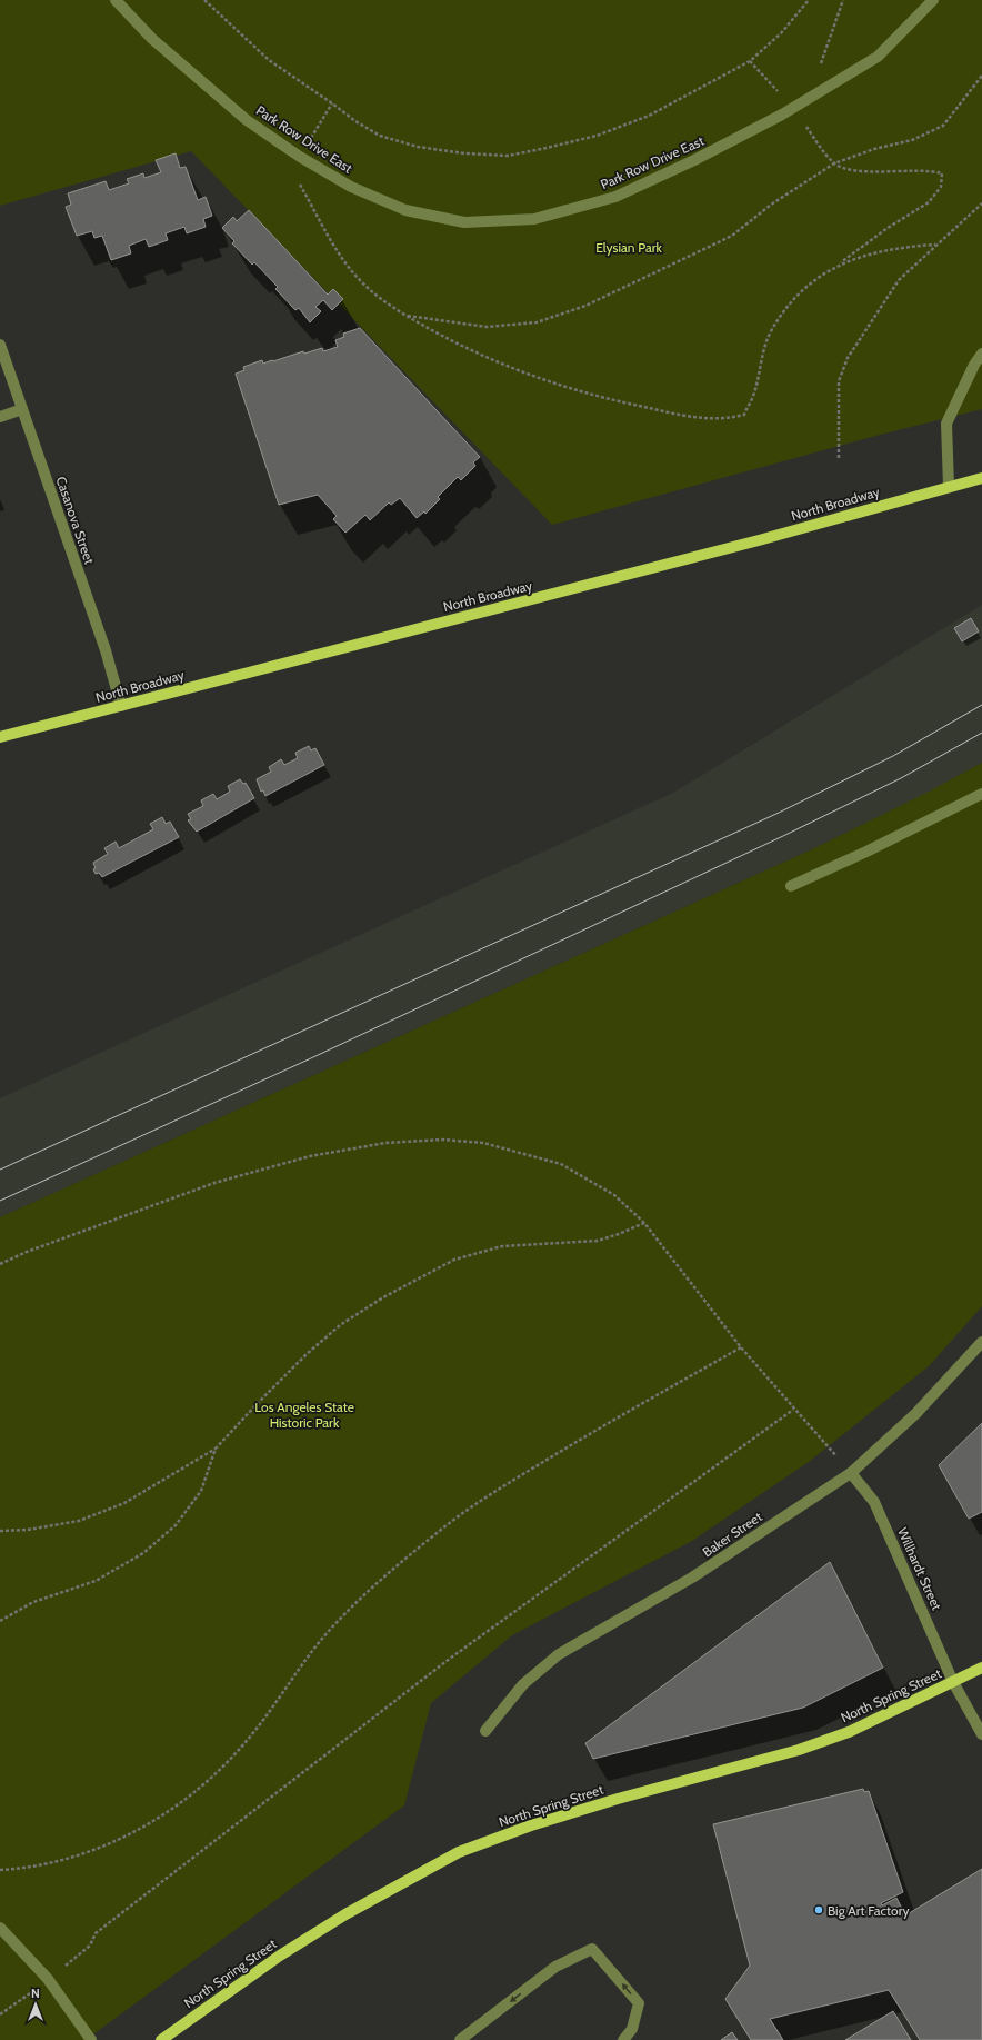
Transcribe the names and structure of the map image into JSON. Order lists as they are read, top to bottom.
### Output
{
  "streets": {
    "main road": ["North Broadway", "North Spring Street"],
    "street": [
      "Park Row Drive East",
      "Casanova Street",
      "Baker Street",
      "Willhardt Street"
    ]
  },
  "crossings": [
    ["North Broadway", "Casanova Street"],
    ["Baker Street", "Willhardt Street"],
    ["Willhardt Street", "North Spring Street"]
  ],
  "parks": ["Elysian Park", "Los Angeles State Historic Park"],
  "places": ["Big Art Factory"],
  "north": "top"
}
